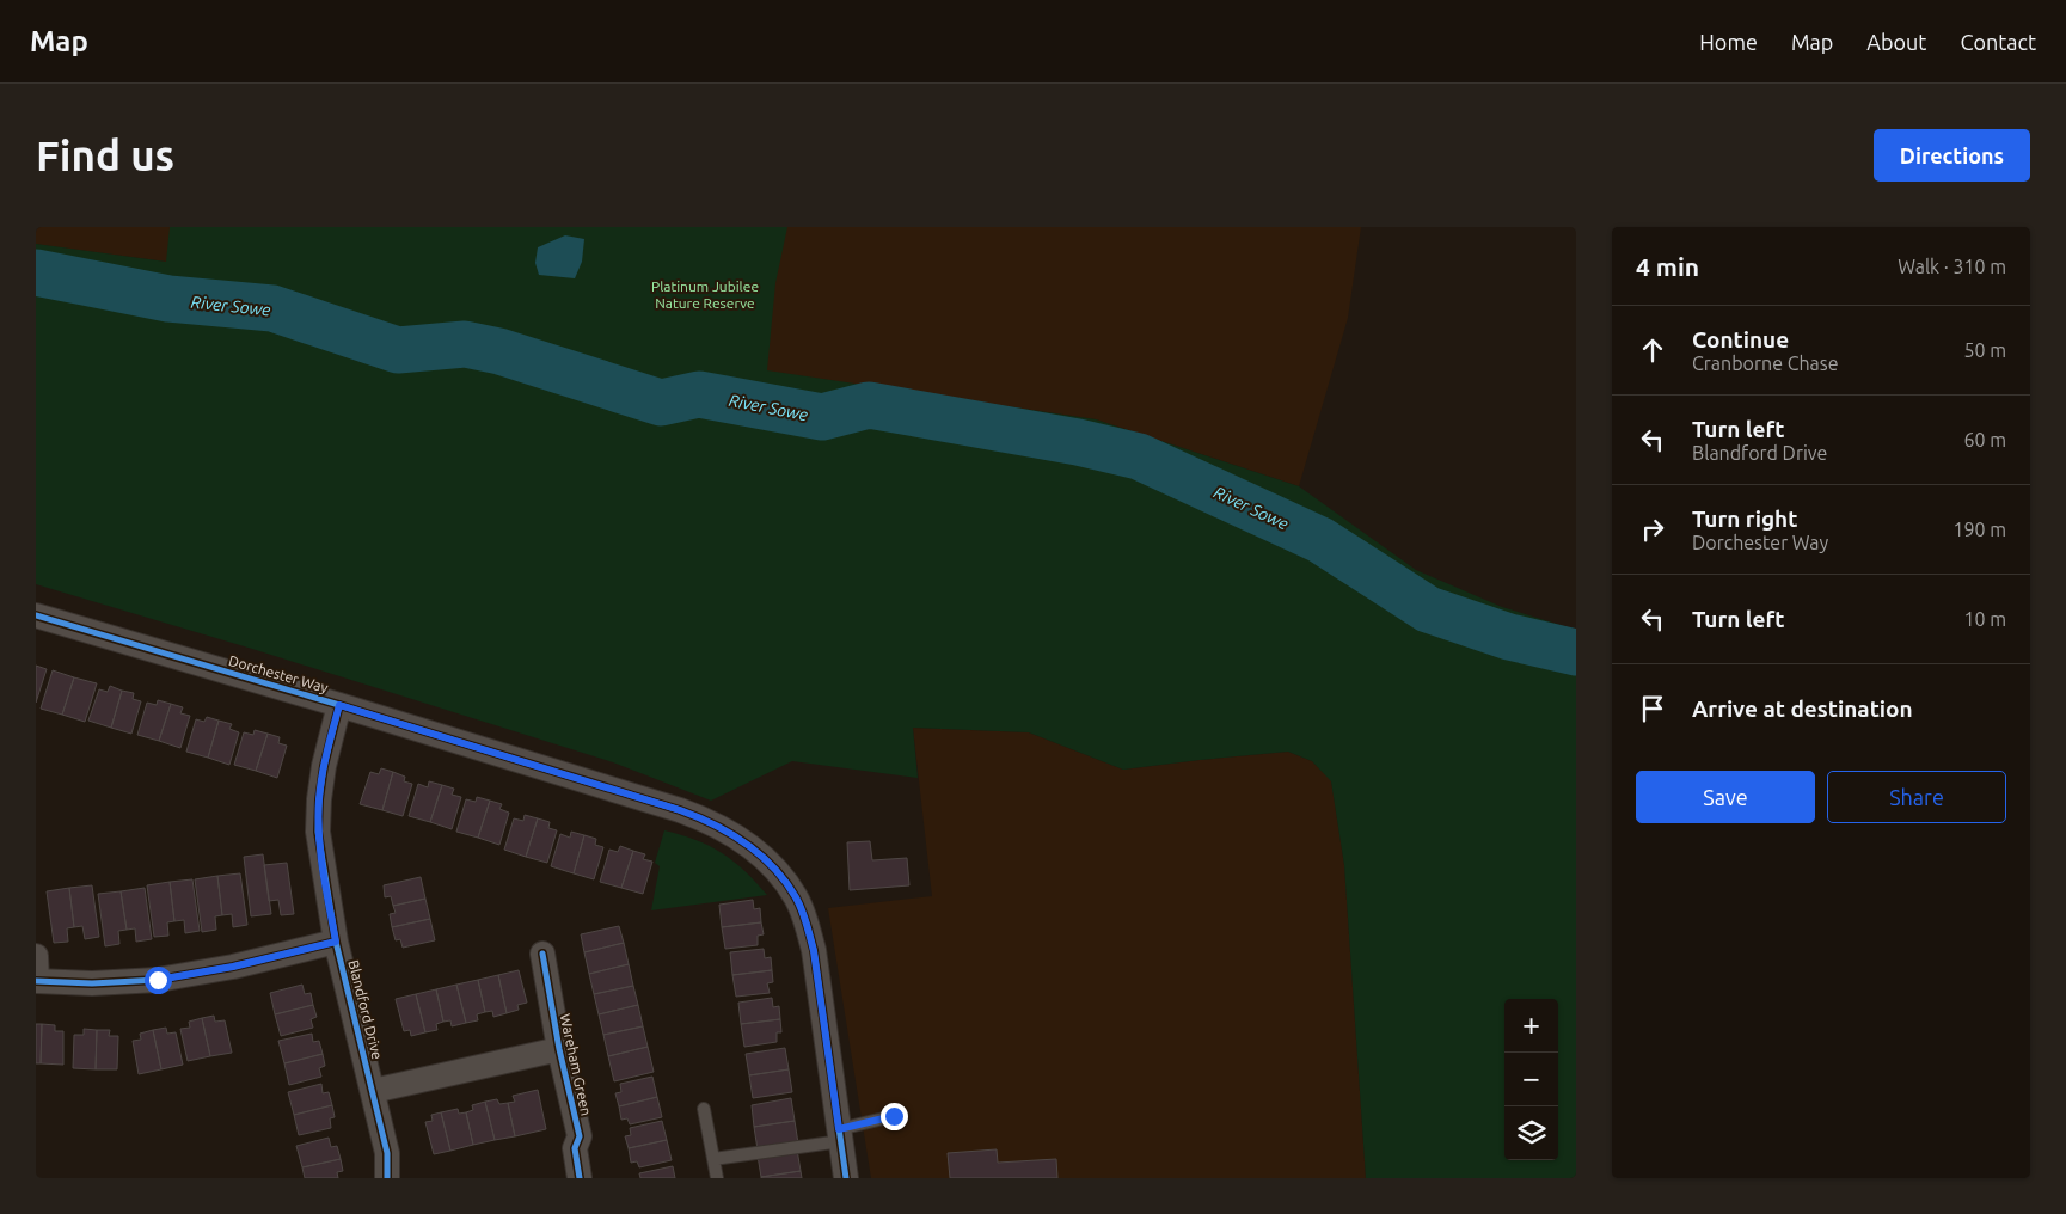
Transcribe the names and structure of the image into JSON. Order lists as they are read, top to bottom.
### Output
{
  "streets": {
    "street": ["Dorchester Way", "Blandford Drive", "Wareham Green"]
  },
  "crossings": [
    ["Dorchester Way", "Blandford Drive"],
    ["Blandford Drive", "Wareham Green"]
  ],
  "water": ["River Sowe"],
  "parks": ["Platinum Jubilee Nature Reserve"],
  "page": {
    "header": "Map",
    "nav": [
      "Home",
      "Map",
      "About",
      "Contact"
    ],
    "buttons": [
      "Directions",
      ["Save", "Share"]
    ],
    "title": "Find us",
    "heading": ["4 min", "Walk · 310 m"],
    "list": [
      ["Continue", "Cranborne Chase", "50 m"],
      ["Turn left", "Blandford Drive", "60 m"],
      ["Turn right", "Dorchester Way", "190 m"],
      ["Turn left", "10 m"],
      "Arrive at destination"
    ],
    "map_buttons": ["+", "−"]
  }
}
